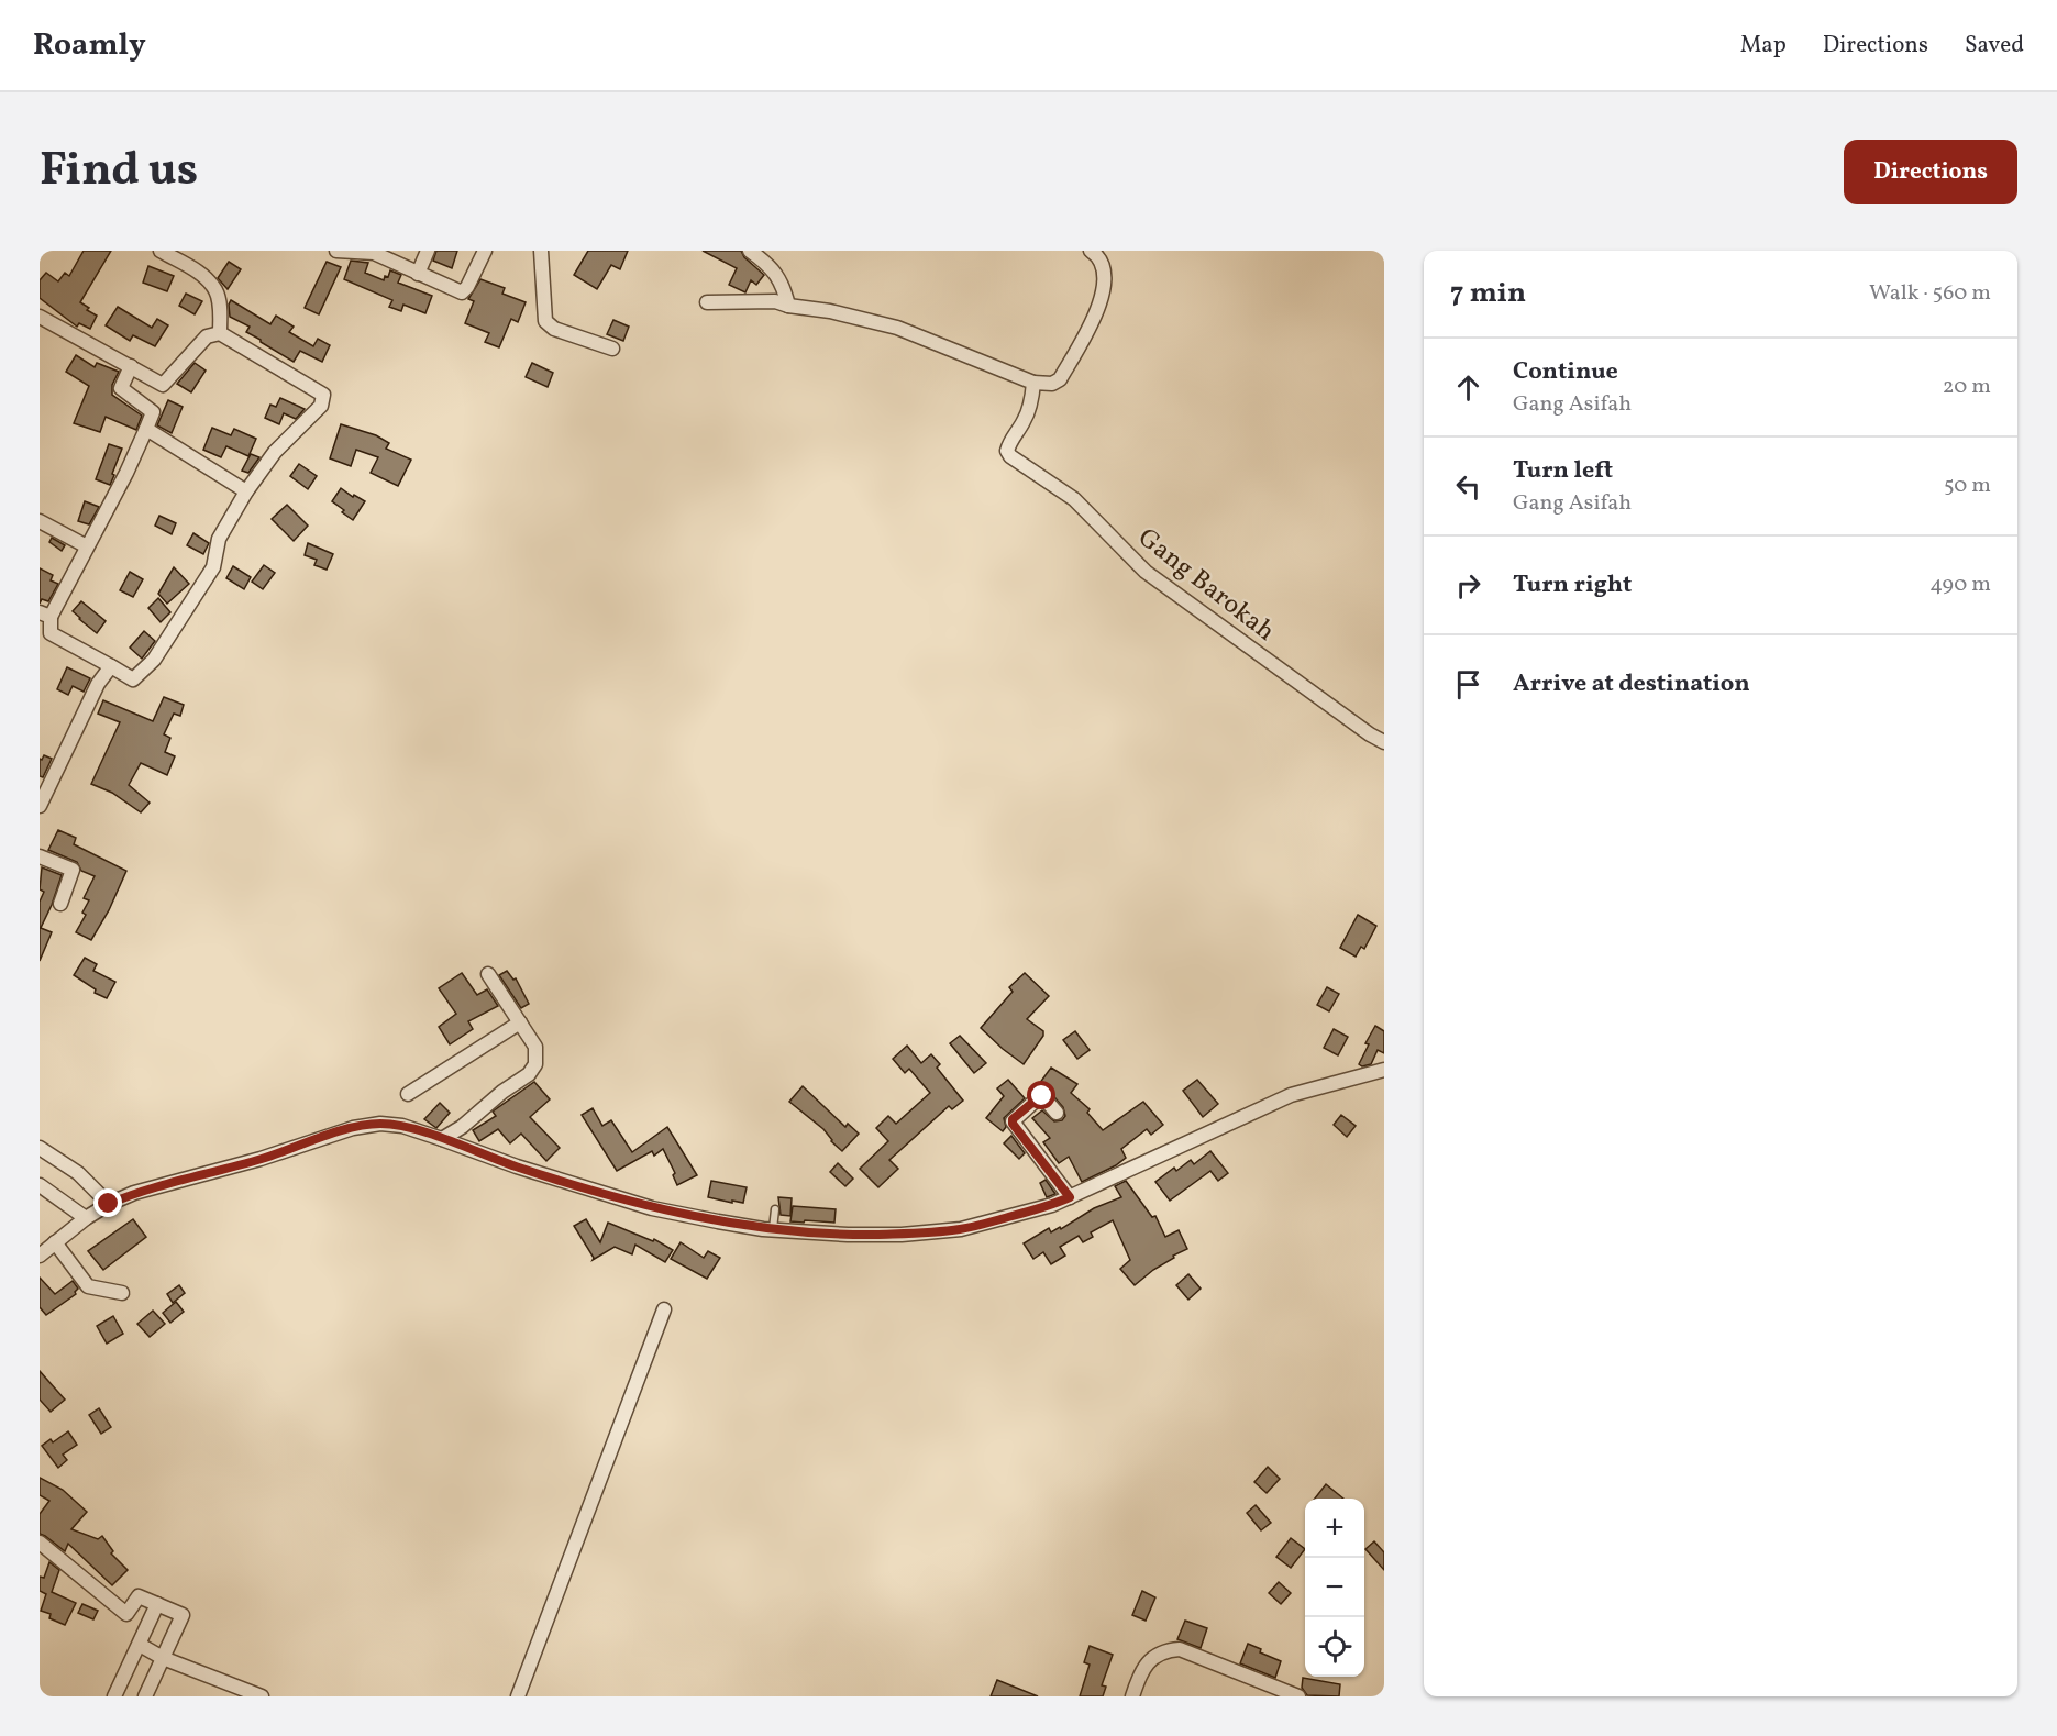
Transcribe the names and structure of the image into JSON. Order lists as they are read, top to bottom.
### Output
{
  "streets": {
    "street": ["Gang Barokah"]
  },
  "page": {
    "header": "Roamly",
    "nav": ["Map", "Directions", "Saved"],
    "title": "Find us",
    "buttons": "Directions",
    "heading": ["7 min", "Walk · 560 m"],
    "list": [
      ["Continue", "Gang Asifah", "20 m"],
      ["Turn left", "Gang Asifah", "50 m"],
      ["Turn right", "490 m"],
      "Arrive at destination"
    ],
    "map_buttons": ["+", "−"]
  }
}
